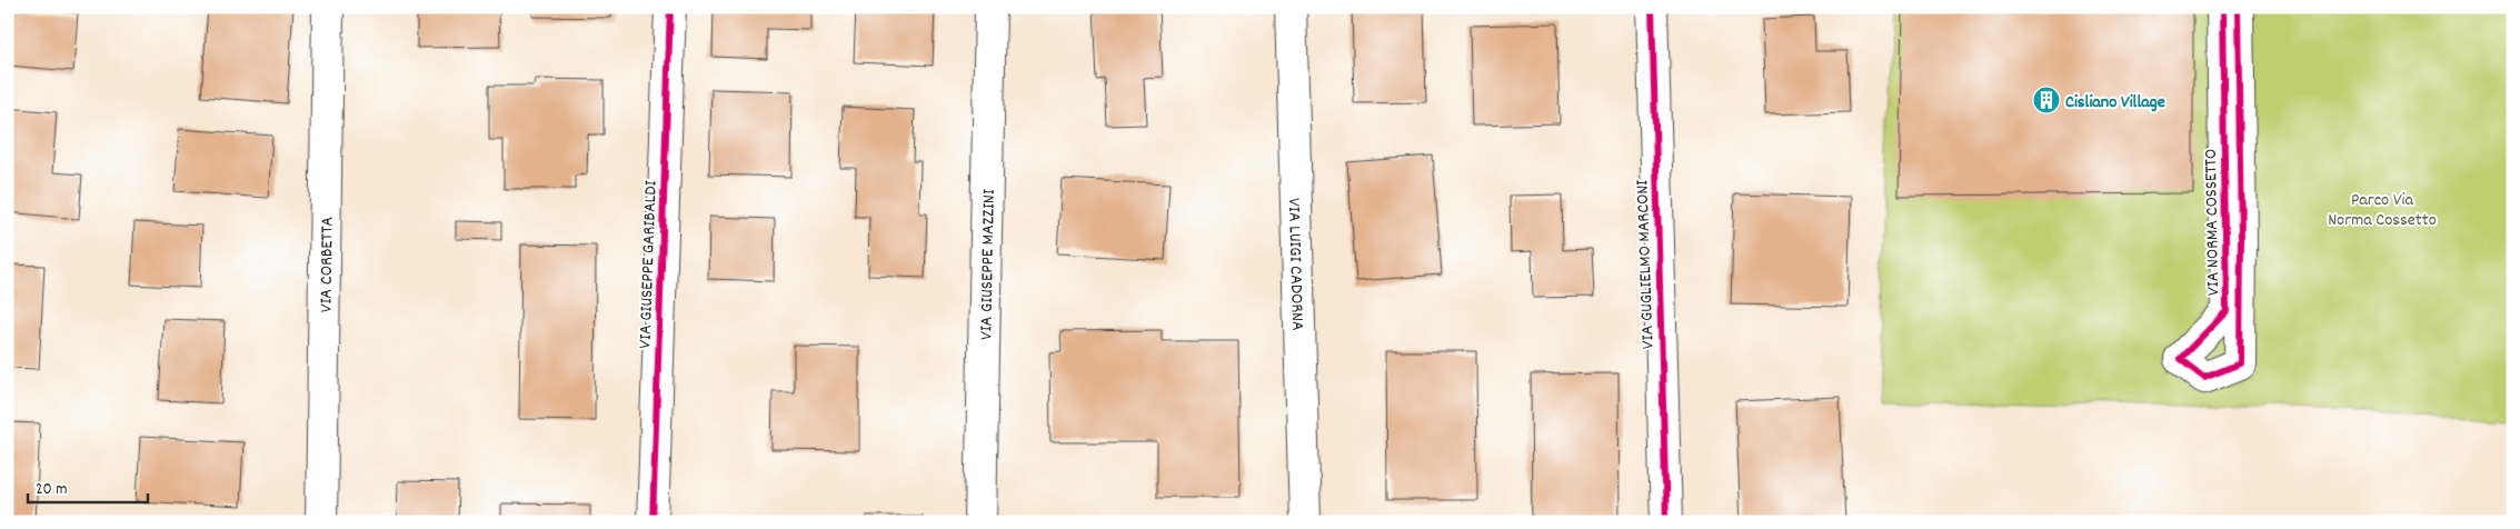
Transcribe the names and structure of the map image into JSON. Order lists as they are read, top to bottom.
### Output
{
  "streets": {
    "street": [
      "VIA NORMA COSSETTO",
      "VIA CORBETTA",
      "VIA GIUSEPPE GARIBALDI",
      "VIA GIUSEPPE MAZZINI",
      "VIA LUIGI CADORNA",
      "VIA GUGLIELMO MARCONI"
    ]
  },
  "parks": ["Parco Via Norma Cossetto"],
  "places": {
    "building": ["Cisliano Village"]
  },
  "scale_bar": "20 m"
}
